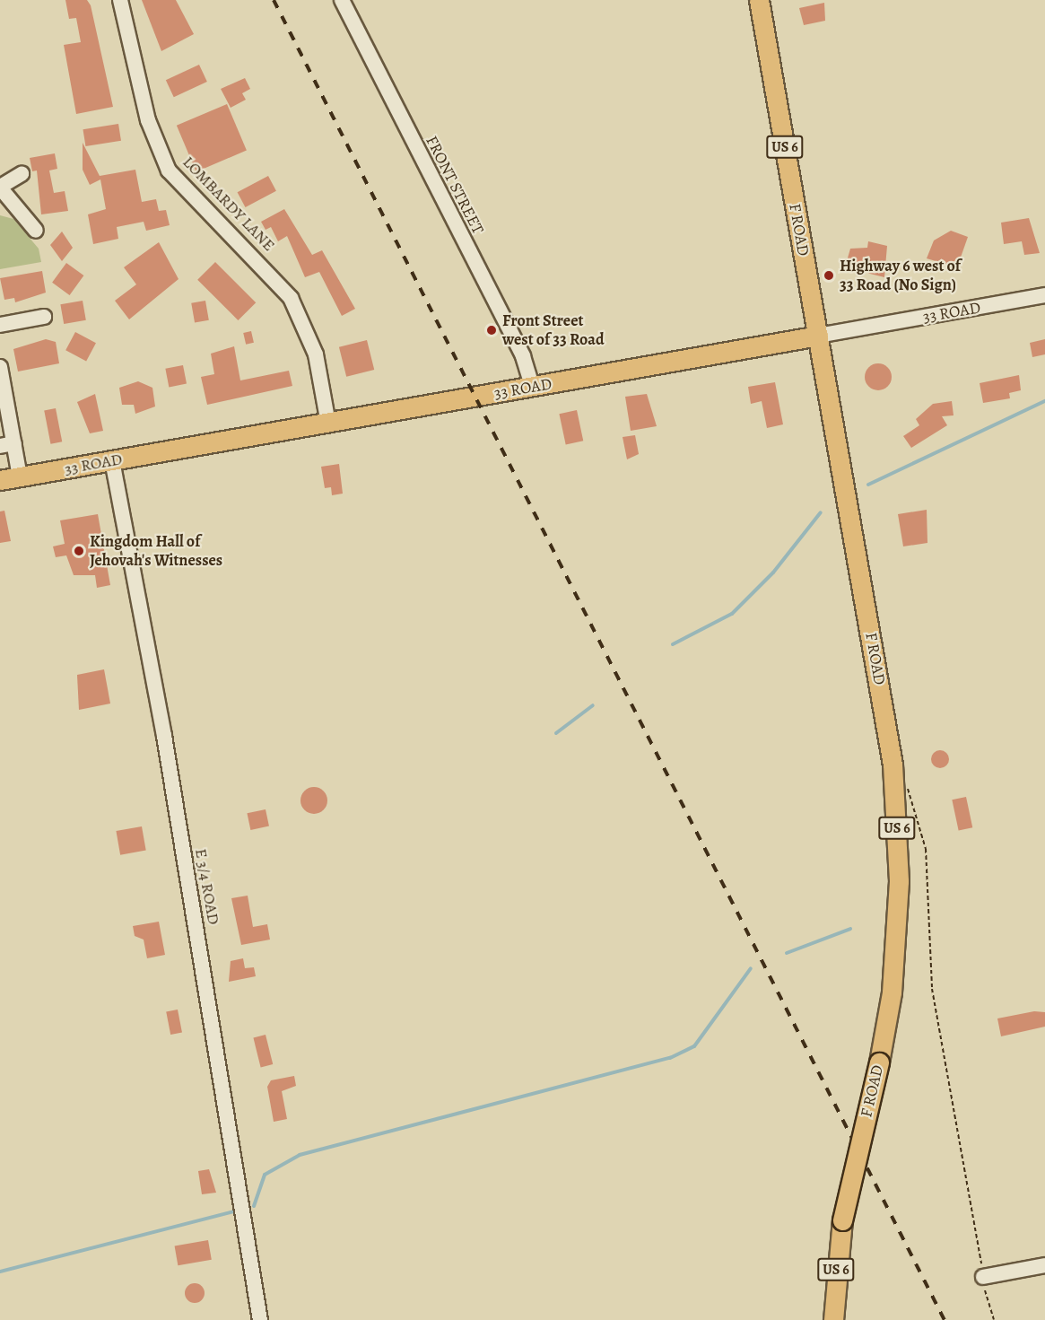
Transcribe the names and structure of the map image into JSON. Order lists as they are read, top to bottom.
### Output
{
  "streets": {
    "main road": ["US 6", "F ROAD", "33 ROAD"],
    "street": ["FRONT STREET", "LOMBARDY LANE", "E 3/4 ROAD"]
  },
  "crossings": [
    ["FRONT STREET", "33 ROAD"],
    ["LOMBARDY LANE", "33 ROAD"],
    ["F ROAD", "33 ROAD"],
    ["33 ROAD", "E 3/4 ROAD"]
  ],
  "places": ["Highway 6 west of 33 Road (No Sign)", "Front Street west of 33 Road", "Kingdom Hall of Jehovah's Witnesses"]
}
